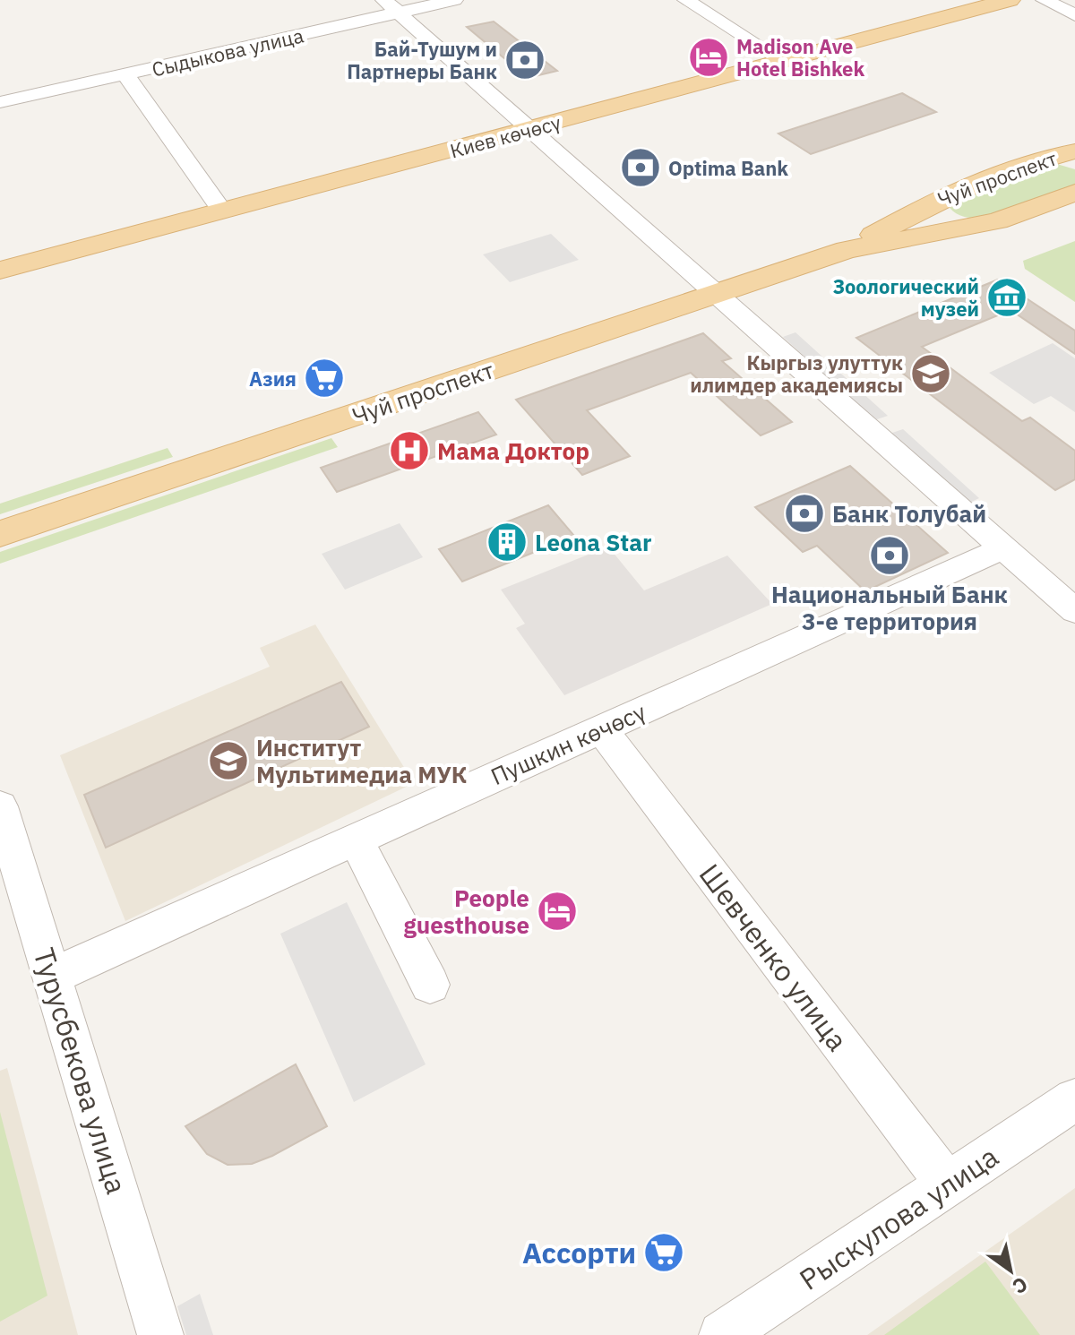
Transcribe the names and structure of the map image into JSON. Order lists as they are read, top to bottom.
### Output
{
  "streets": {
    "main road": ["Киев көчөсү", "Чуй проспект"],
    "street": [
      "Сыдыкова улица",
      "Пушкин көчөсү",
      "Шевченко улица",
      "Турусбекова улица",
      "Рыскулова улица"
    ]
  },
  "crossings": [
    ["Пушкин көчөсү", "Шевченко улица"],
    ["Пушкин көчөсү", "Турусбекова улица"],
    ["Шевченко улица", "Рыскулова улица"]
  ],
  "places": {
    "hotel": ["Madison Ave Hotel Bishkek", "People guesthouse"],
    "bank": [
      "Бай-Тушум и Партнеры Банк",
      "Optima Bank",
      "Банк Толубай",
      "Национальный Банк 3-е территория"
    ],
    "museum": ["Зоологический музей"],
    "school or university": ["Кыргыз улуттук илимдер академиясы", "Институт Мультимедиа МУК"],
    "supermarket": ["Азия", "Ассорти"],
    "hospital": ["Мама Доктор"],
    "building": ["Leona Star"]
  },
  "north": "bottom right"
}
